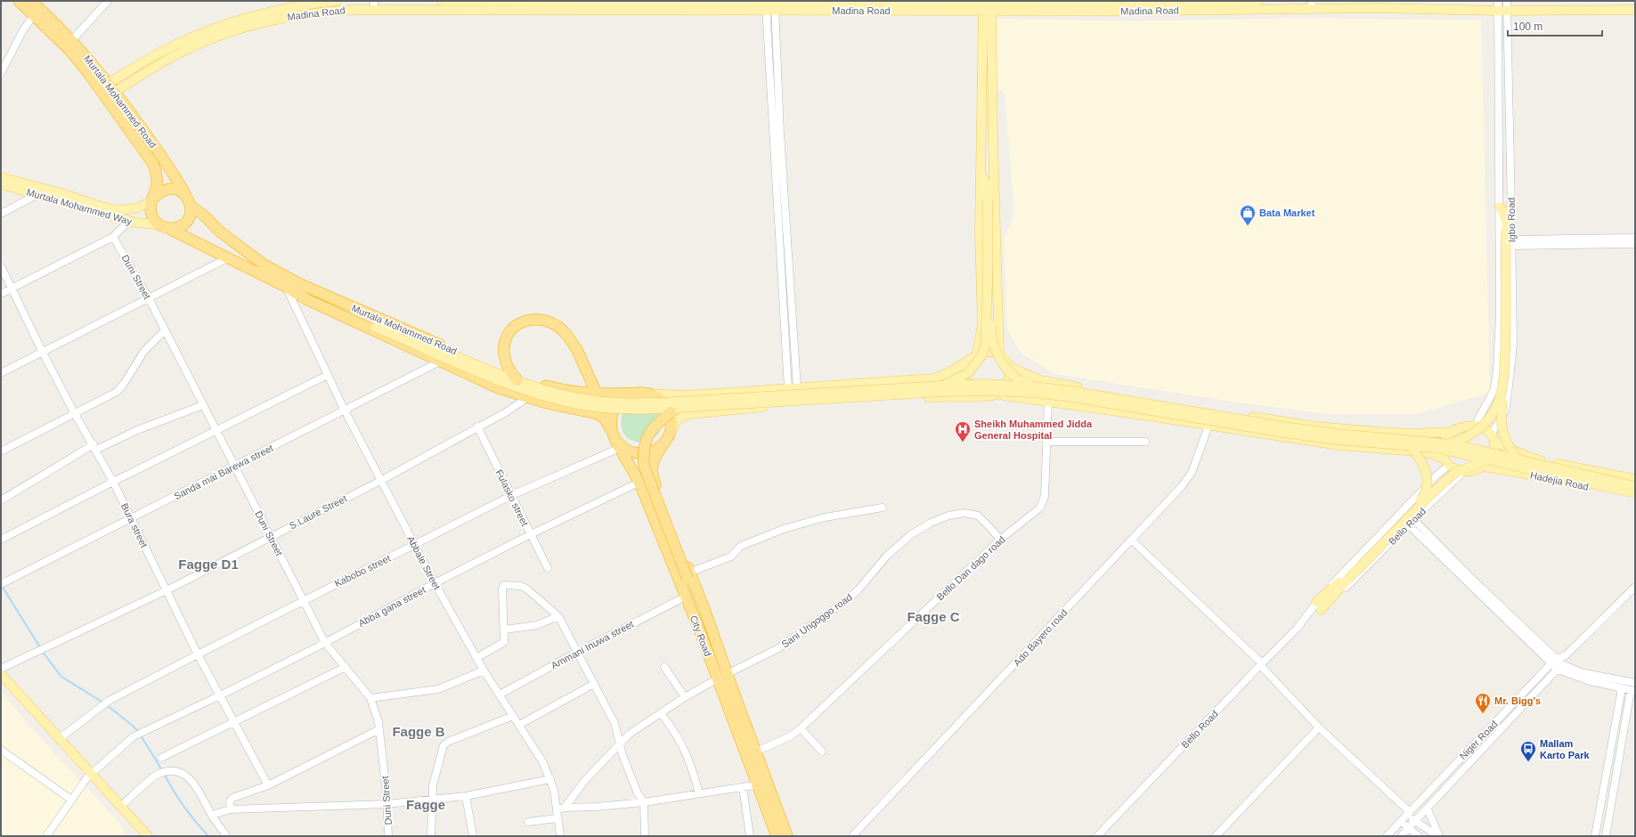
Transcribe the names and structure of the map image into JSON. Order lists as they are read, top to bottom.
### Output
{
  "streets": {
    "highway": ["Murtala Mohammed Road", "City Road"],
    "main road": ["Madina Road", "Murtala Mohammed Way", "Hadejia Road"],
    "street": [
      "Igbo Road",
      "Duni Street",
      "Sanda mai Barewa street",
      "Fulasko street",
      "S.Laure Street",
      "Bura street",
      "Bello Road",
      "Abbale Street",
      "Bello Dan dago road",
      "Kabobo street",
      "Abba gana street",
      "Sani Ungoggo road",
      "Ado Bayero road",
      "Ammani Inuwa street",
      "Niger Road"
    ]
  },
  "crossings": [
    ["Madina Road", "Murtala Mohammed Road"],
    ["Madina Road", "Igbo Road"],
    ["Murtala Mohammed Road", "Murtala Mohammed Way"],
    ["Murtala Mohammed Road", "Sanda mai Barewa street"],
    ["Murtala Mohammed Road", "S.Laure Street"],
    ["Murtala Mohammed Road", "Abbale Street"],
    ["Murtala Mohammed Road", "Kabobo street"],
    ["Murtala Mohammed Road", "City Road"],
    ["Igbo Road", "Hadejia Road"],
    ["Duni Street", "Sanda mai Barewa street"],
    ["Duni Street", "S.Laure Street"],
    ["Duni Street", "Kabobo street"],
    ["Duni Street", "Abba gana street"],
    ["Sanda mai Barewa street", "Bura street"],
    ["Sanda mai Barewa street", "Abbale Street"],
    ["Fulasko street", "S.Laure Street"],
    ["Fulasko street", "Kabobo street"],
    ["Fulasko street", "Abba gana street"],
    ["S.Laure Street", "Bura street"],
    ["S.Laure Street", "Abbale Street"],
    ["Bura street", "Kabobo street"],
    ["Bura street", "Abba gana street"],
    ["Abbale Street", "Kabobo street"],
    ["Abbale Street", "Abba gana street"],
    ["Abbale Street", "Ammani Inuwa street"],
    ["Bello Dan dago road", "Sani Ungoggo road"],
    ["Bello Dan dago road", "City Road"],
    ["Kabobo street", "City Road"],
    ["Abba gana street", "City Road"],
    ["Sani Ungoggo road", "City Road"],
    ["City Road", "Ammani Inuwa street"]
  ],
  "districts": [
    "Fagge D1",
    "Fagge C",
    "Fagge B",
    "Fagge"
  ],
  "places": {
    "shop": ["Bata Market"],
    "hospital": ["Sheikh Muhammed Jidda General Hospital"],
    "restaurant": ["Mr. Bigg's"],
    "bus stop": ["Mallam Karto Park"]
  },
  "scale_bar": "100 m"
}
